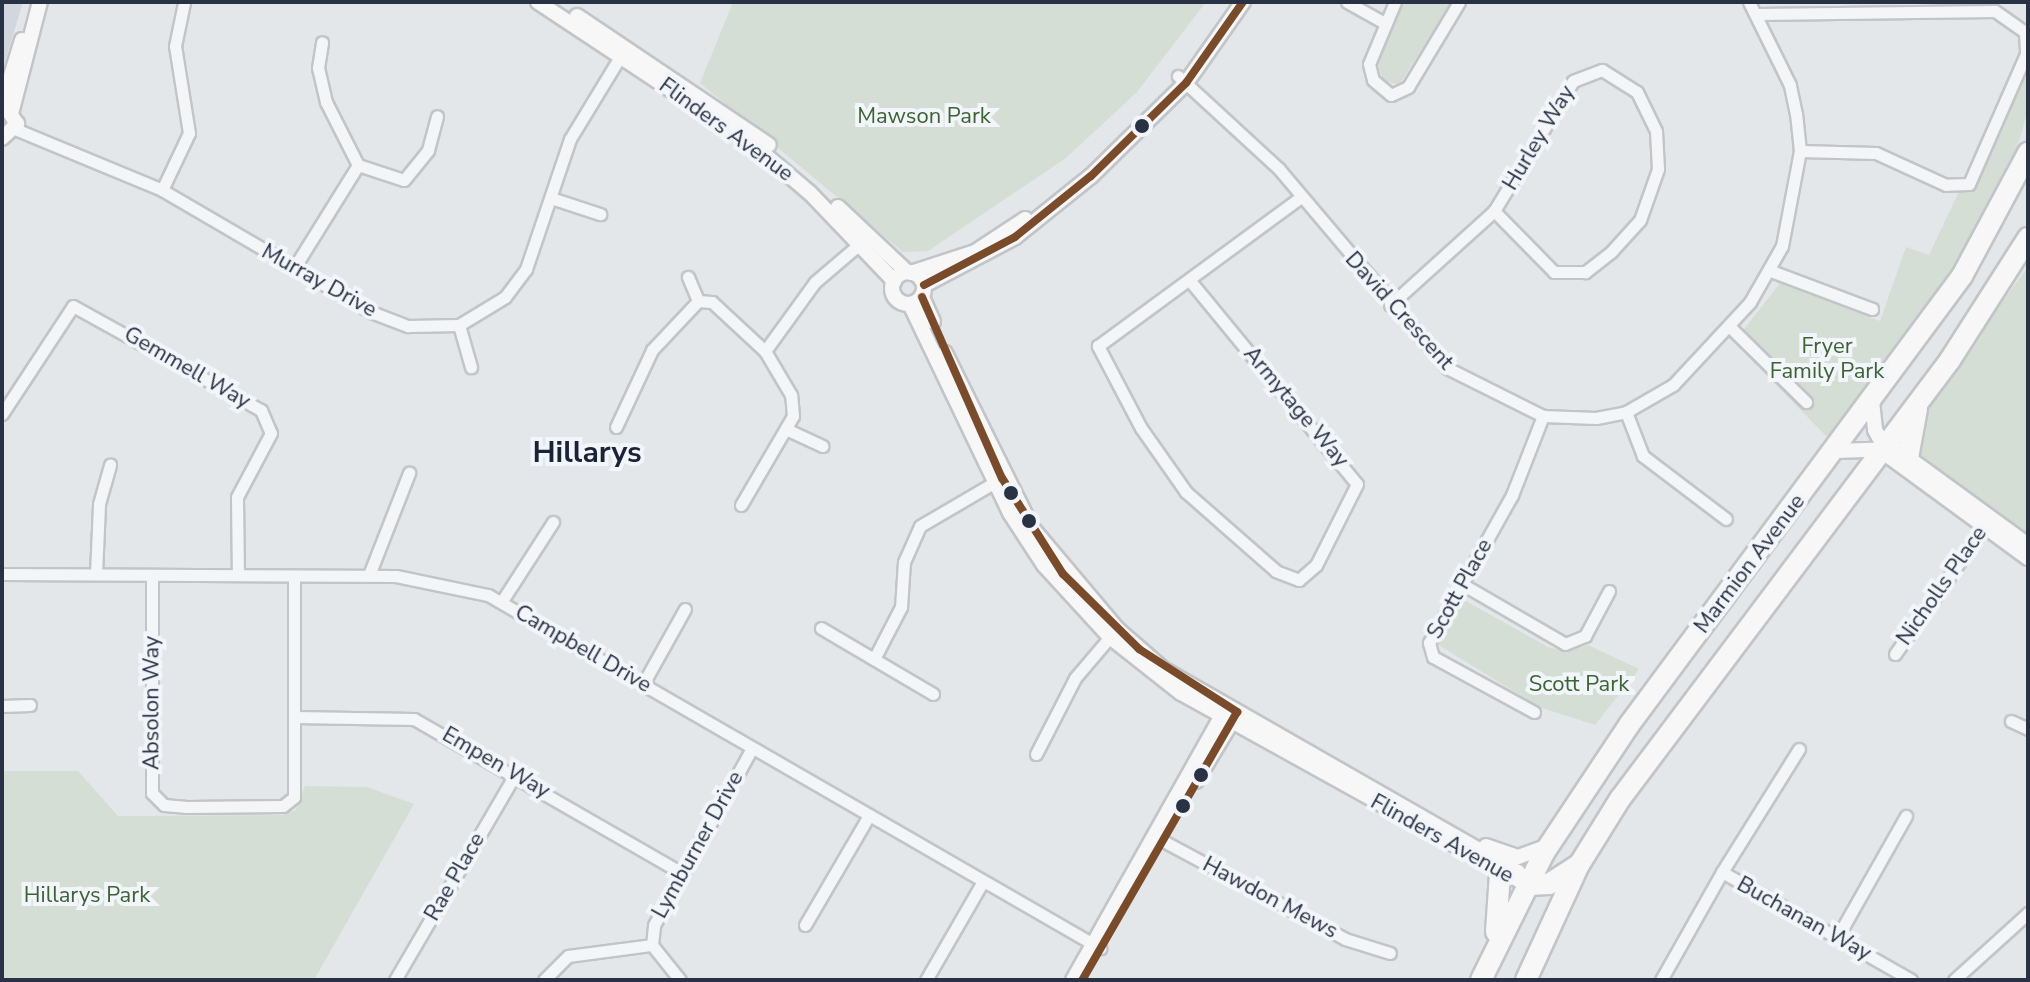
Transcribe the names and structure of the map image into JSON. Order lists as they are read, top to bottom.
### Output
{
  "streets": {
    "highway": ["Marmion Avenue"],
    "main road": ["Flinders Avenue"],
    "street": [
      "Hurley Way",
      "Murray Drive",
      "David Crescent",
      "Gemmell Way",
      "Armytage Way",
      "Nicholls Place",
      "Scott Place",
      "Campbell Drive",
      "Absolon Way",
      "Empen Way",
      "Lymburner Drive",
      "Rae Place",
      "Hawdon Mews",
      "Buchanan Way"
    ]
  },
  "crossings": [
    ["Flinders Avenue", "Marmion Avenue"],
    ["Hurley Way", "David Crescent"],
    ["David Crescent", "Armytage Way"],
    ["David Crescent", "Scott Place"],
    ["Gemmell Way", "Campbell Drive"],
    ["Campbell Drive", "Absolon Way"],
    ["Campbell Drive", "Lymburner Drive"],
    ["Absolon Way", "Empen Way"],
    ["Empen Way", "Lymburner Drive"],
    ["Empen Way", "Rae Place"]
  ],
  "districts": ["Hillarys"],
  "parks": [
    "Mawson Park",
    "Fryer Family Park",
    "Scott Park",
    "Hillarys Park"
  ]
}
